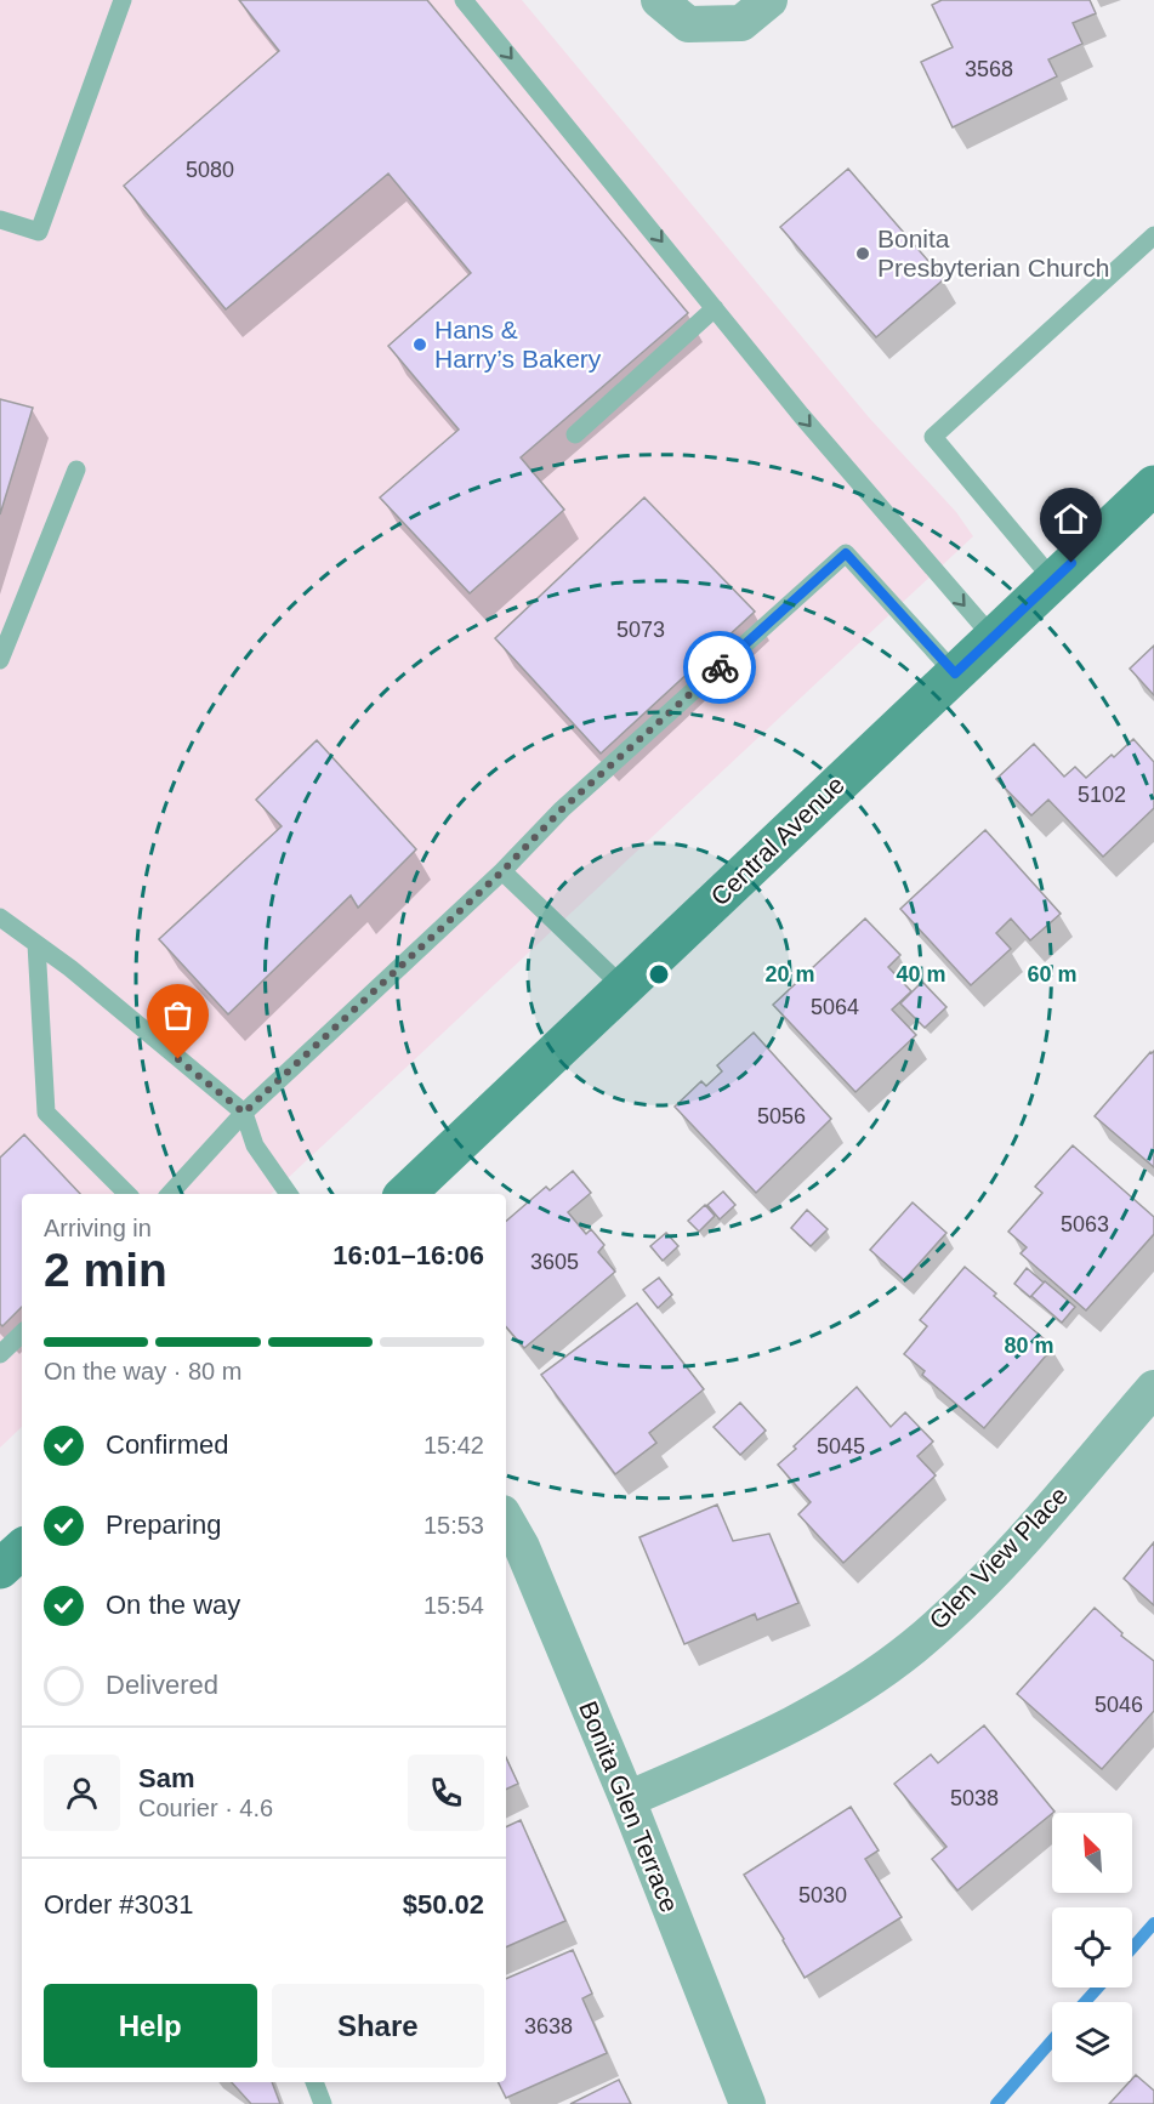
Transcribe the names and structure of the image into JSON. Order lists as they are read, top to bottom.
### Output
{
  "streets": {
    "main road": ["Central Avenue"],
    "street": ["Glen View Place", "Bonita Glen Terrace"]
  },
  "crossings": [
    ["Glen View Place", "Bonita Glen Terrace"]
  ],
  "places": ["Bonita Presbyterian Church", "Hans & Harry’s Bakery"],
  "house_numbers": [
    "3568",
    "5080",
    "5073",
    "5102",
    "5064",
    "5056",
    "5063",
    "3605",
    "5045",
    "5046",
    "5038",
    "5030",
    "3638"
  ],
  "north": "top left",
  "page": {
    "heading": ["2 min", "Arriving in", "16:01–16:06"],
    "panel": [
      "Sam",
      "Courier · 4.6",
      "Order #3031",
      "$50.02"
    ],
    "bar": "On the way · 80 m",
    "list": [
      ["Confirmed", "15:42"],
      ["Preparing", "15:53"],
      ["On the way", "15:54"],
      "Delivered"
    ],
    "buttons": ["Help", "Share"]
  },
  "rings": [
    "20 m",
    "40 m",
    "60 m",
    "80 m"
  ]
}
